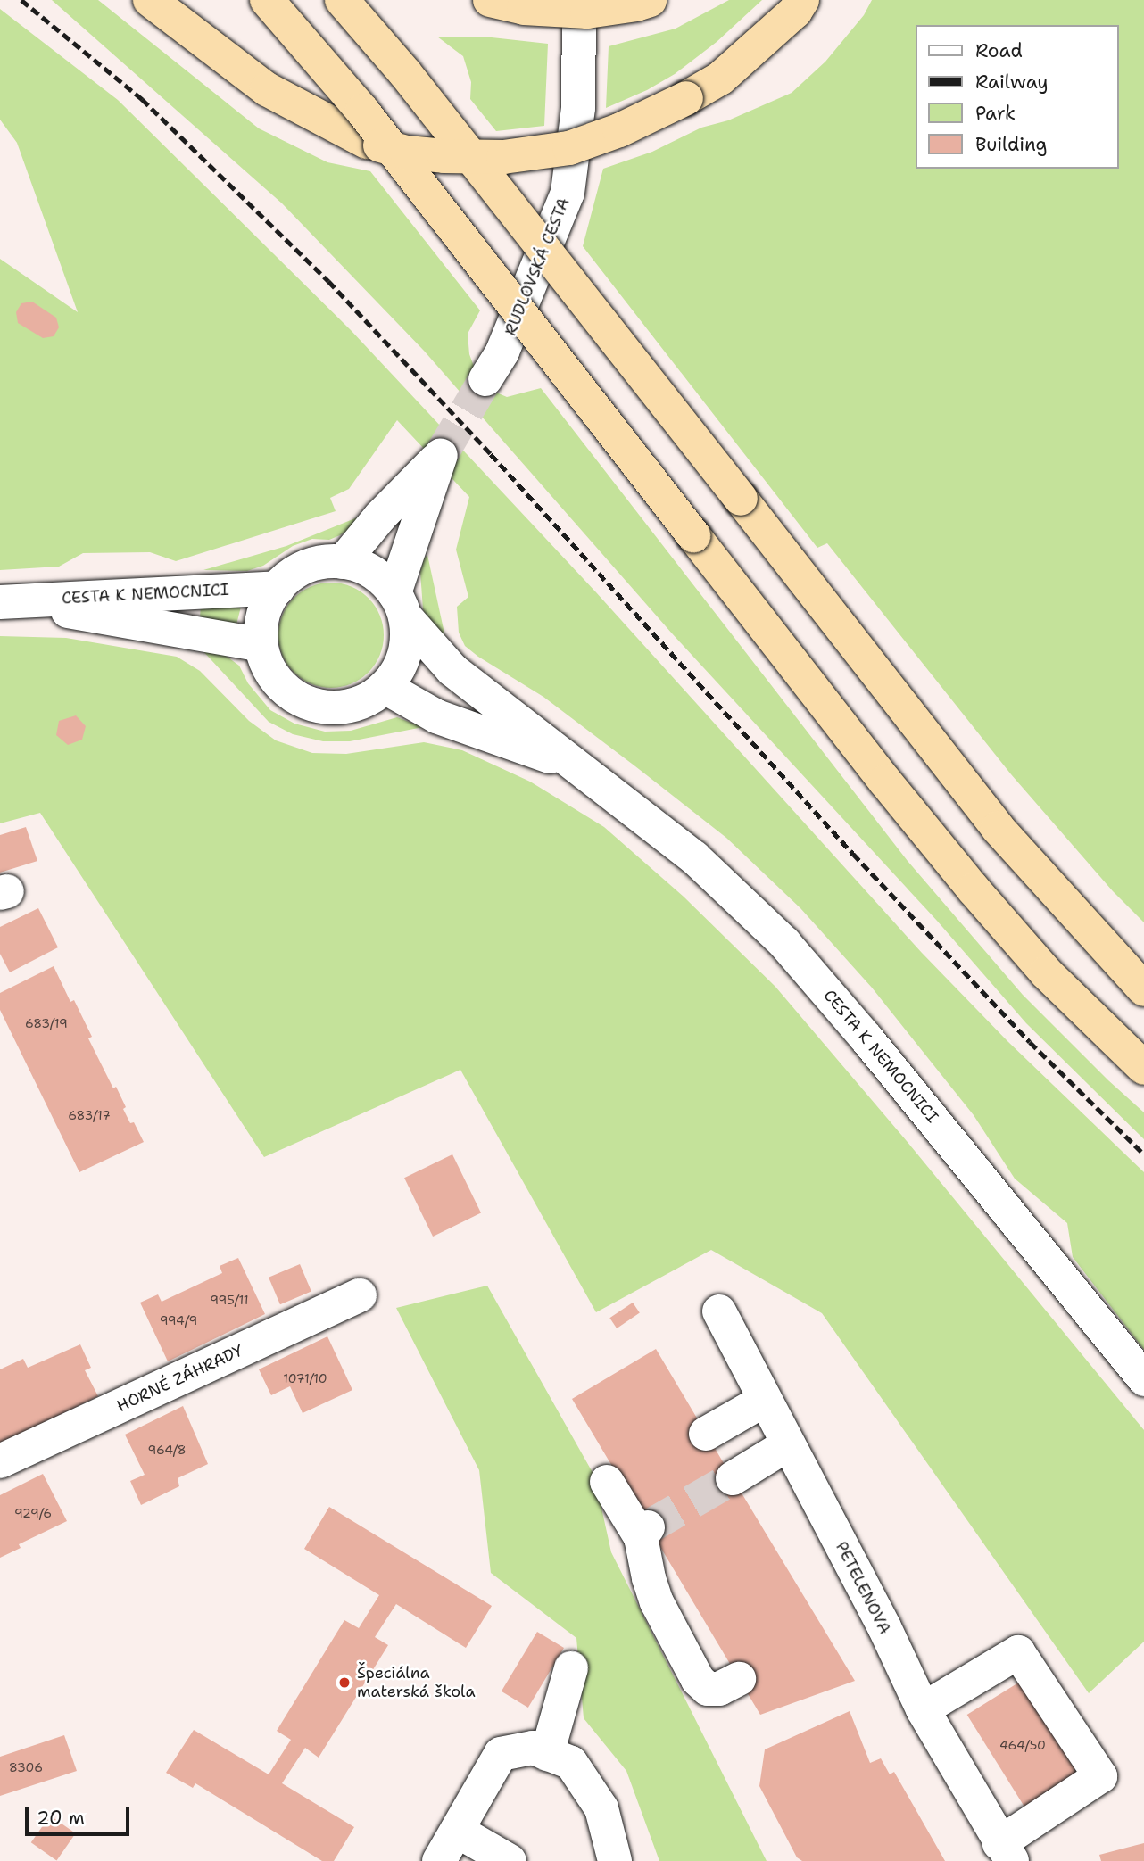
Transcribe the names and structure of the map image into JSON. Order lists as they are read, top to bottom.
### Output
{
  "streets": {
    "street": [
      "RUDLOVSKÁ CESTA",
      "CESTA K NEMOCNICI",
      "HORNÉ ZÁHRADY",
      "PETELENOVA"
    ]
  },
  "places": ["Špeciálna materská škola"],
  "house_numbers": [
    "683/19",
    "683/17",
    "995/11",
    "994/9",
    "1071/10",
    "964/8",
    "929/6",
    "464/50",
    "8306"
  ],
  "legend": [
    "Road",
    "Railway",
    "Park",
    "Building"
  ],
  "scale_bar": "20 m"
}
